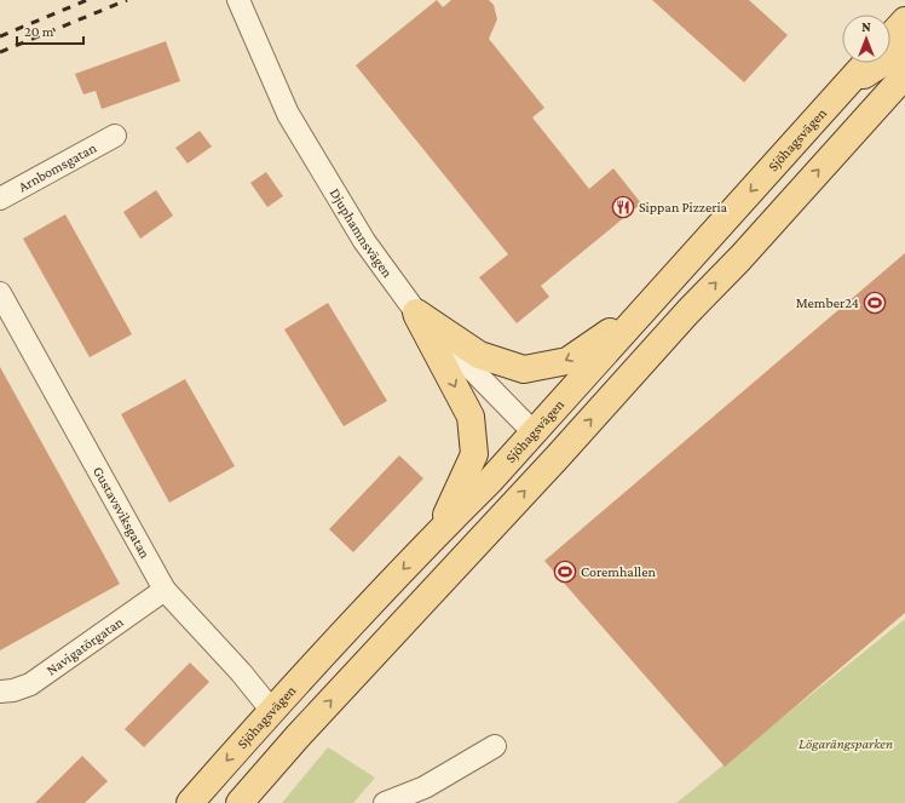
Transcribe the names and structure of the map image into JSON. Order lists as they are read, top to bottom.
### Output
{
  "streets": {
    "main road": ["Sjöhagsvägen"],
    "street": [
      "Arnbomsgatan",
      "Djuphamnsvägen",
      "Gustavsviksgatan",
      "Navigatörgatan"
    ]
  },
  "crossings": [
    ["Sjöhagsvägen", "Djuphamnsvägen"],
    ["Sjöhagsvägen", "Gustavsviksgatan"],
    ["Gustavsviksgatan", "Navigatörgatan"]
  ],
  "parks": ["Lögarängsparken"],
  "places": {
    "restaurant": ["Sippan Pizzeria"],
    "sports": ["Member24", "Coremhallen"]
  },
  "scale_bar": "20 m",
  "north": "top"
}
